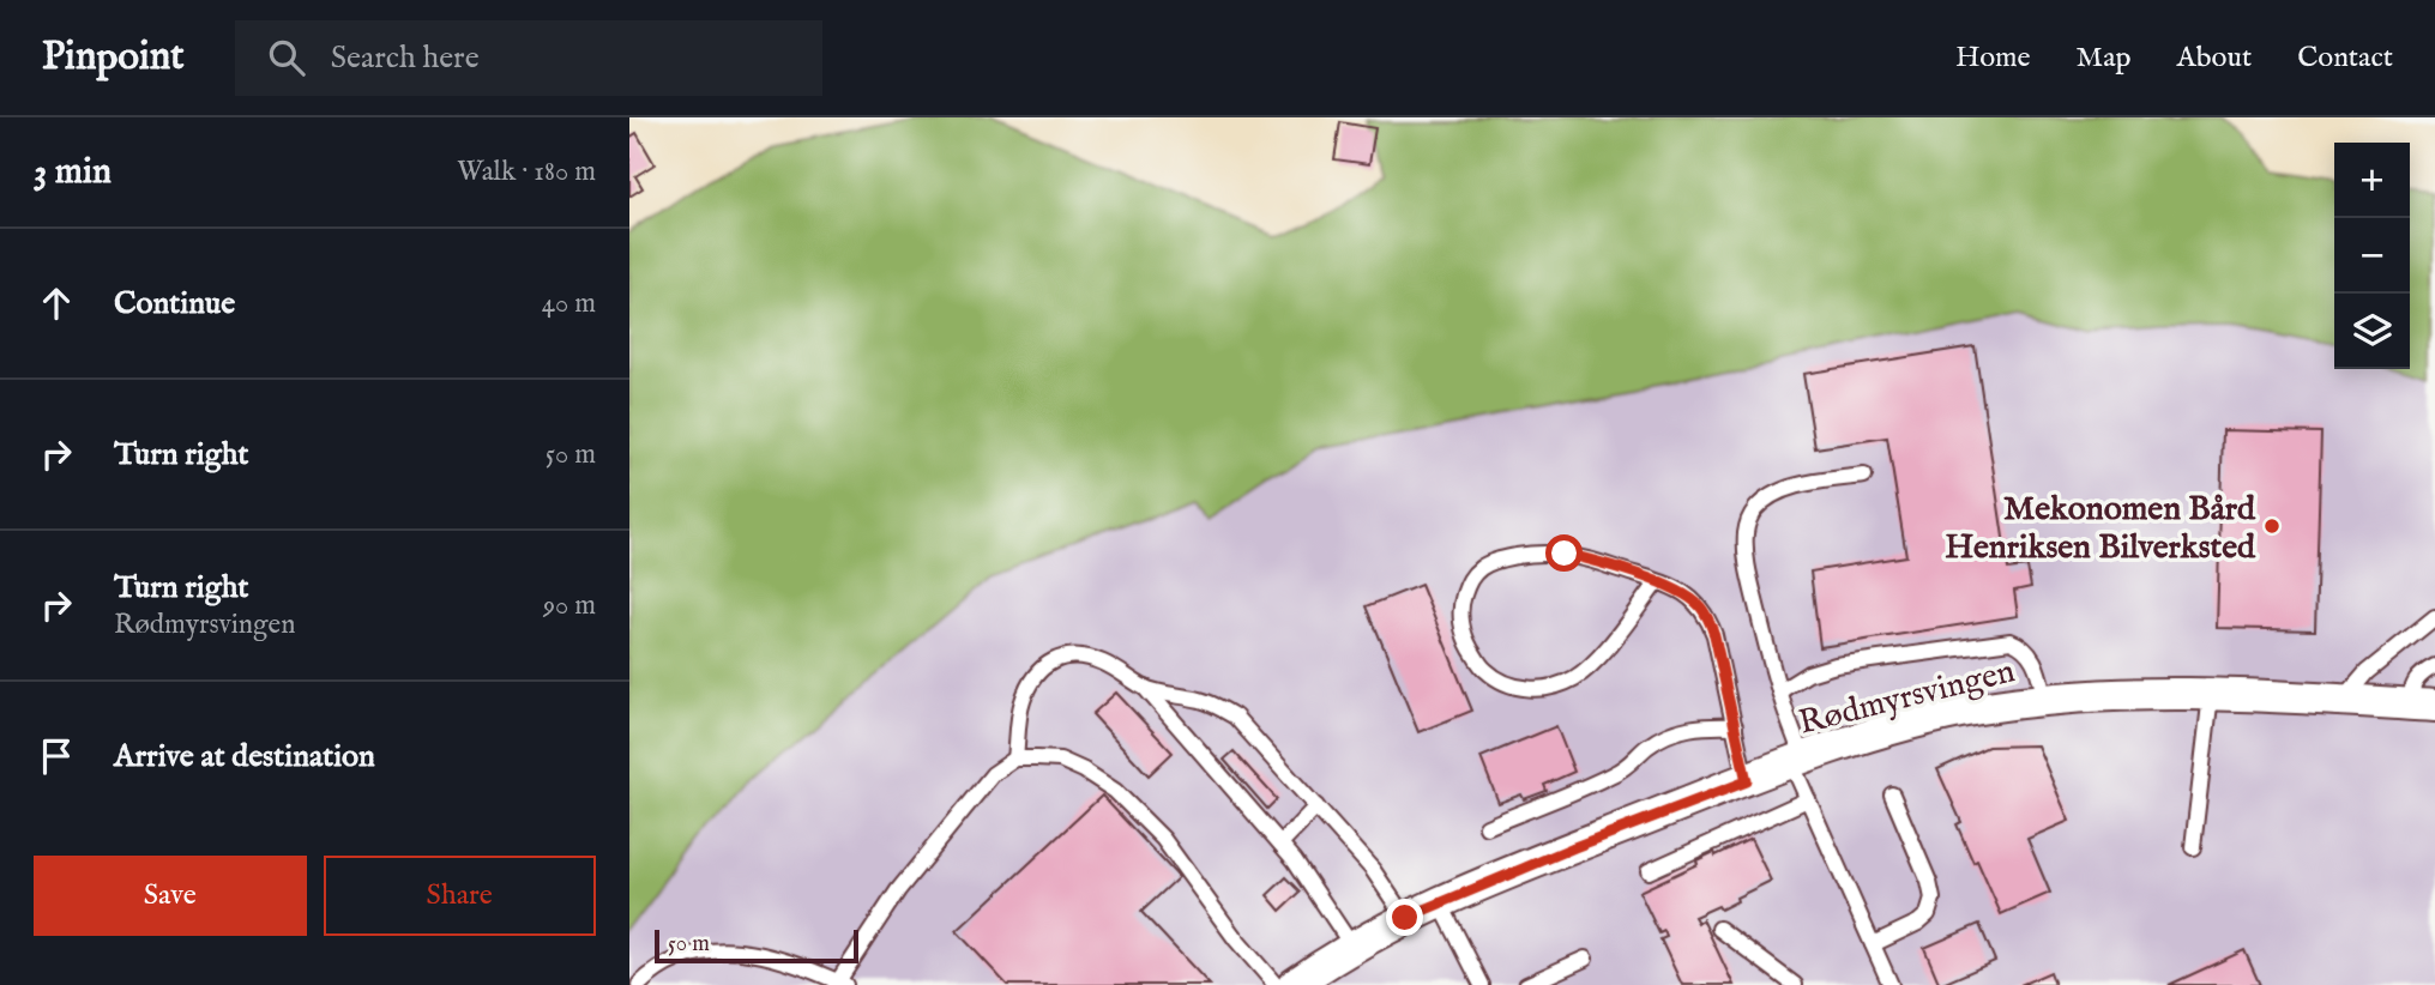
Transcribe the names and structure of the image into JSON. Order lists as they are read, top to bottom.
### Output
{
  "streets": {
    "street": ["Rødmyrsvingen"]
  },
  "places": ["Mekonomen Bård Henriksen Bilverksted"],
  "scale_bar": "50 m",
  "page": {
    "header": "Pinpoint",
    "search": "Search here",
    "nav": [
      "Home",
      "Map",
      "About",
      "Contact"
    ],
    "heading": ["3 min", "Walk · 180 m"],
    "map_buttons": ["+", "−"],
    "list": [
      ["Continue", "40 m"],
      ["Turn right", "50 m"],
      ["Turn right", "Rødmyrsvingen", "90 m"],
      "Arrive at destination"
    ],
    "buttons": ["Save", "Share"],
    "scale": "50 m"
  }
}
